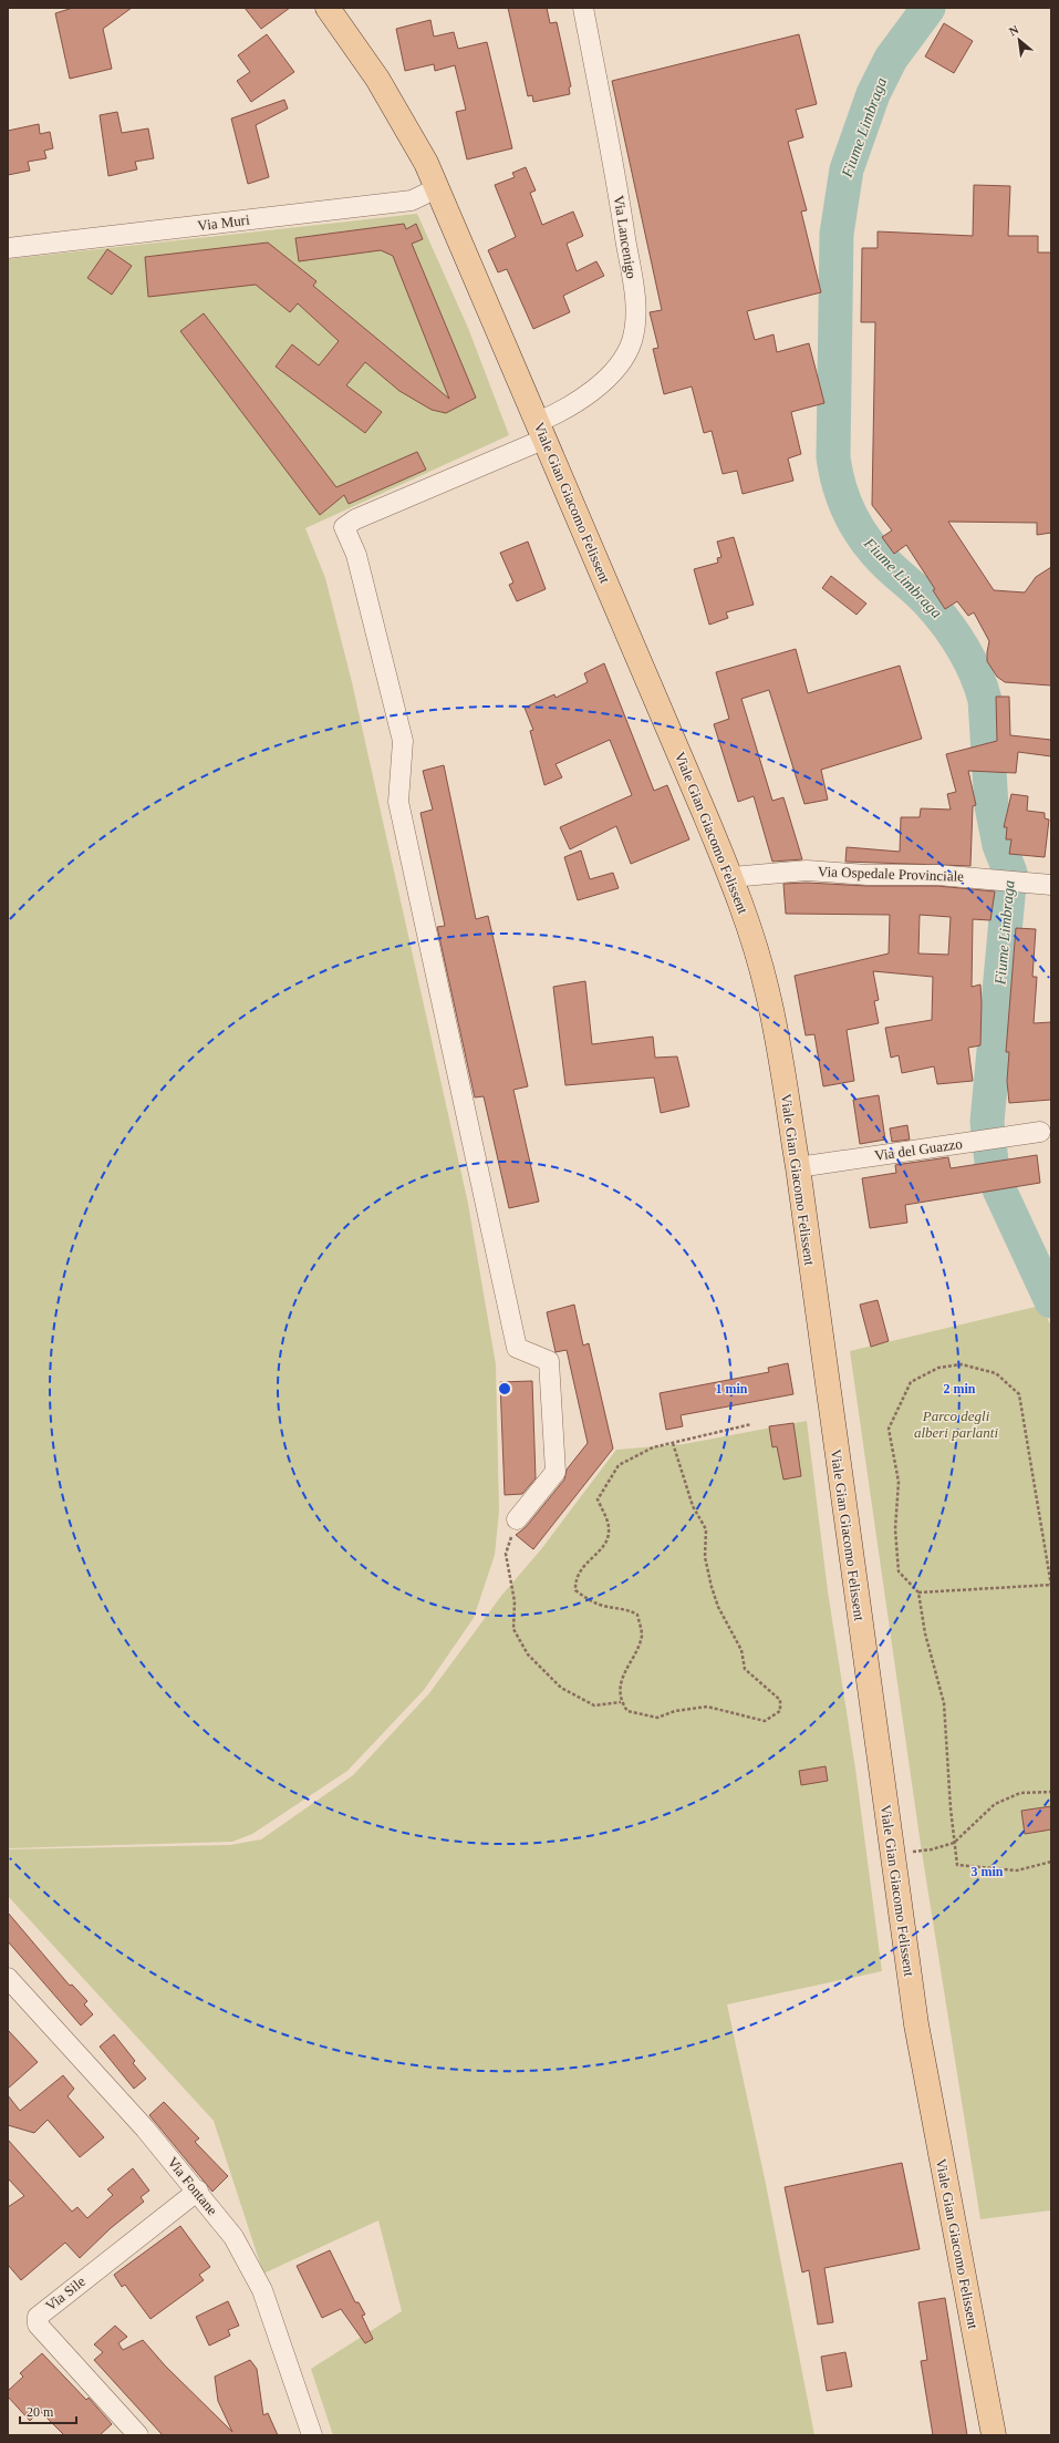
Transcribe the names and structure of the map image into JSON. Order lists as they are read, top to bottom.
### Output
{
  "streets": {
    "main road": ["Viale Gian Giacomo Felissent"],
    "street": [
      "Via Muri",
      "Via Lancenigo",
      "Via Ospedale Provinciale",
      "Via del Guazzo",
      "Via Fontane",
      "Via Sile"
    ]
  },
  "crossings": [
    ["Via Muri", "Viale Gian Giacomo Felissent"],
    ["Via Lancenigo", "Viale Gian Giacomo Felissent"],
    ["Viale Gian Giacomo Felissent", "Via Ospedale Provinciale"],
    ["Viale Gian Giacomo Felissent", "Via del Guazzo"],
    ["Via Fontane", "Via Sile"]
  ],
  "water": ["Fiume Limbraga"],
  "parks": ["Parco degli alberi parlanti"],
  "scale_bar": "20 m",
  "north": "top left",
  "rings": ["1 min", "2 min", "3 min"]
}
